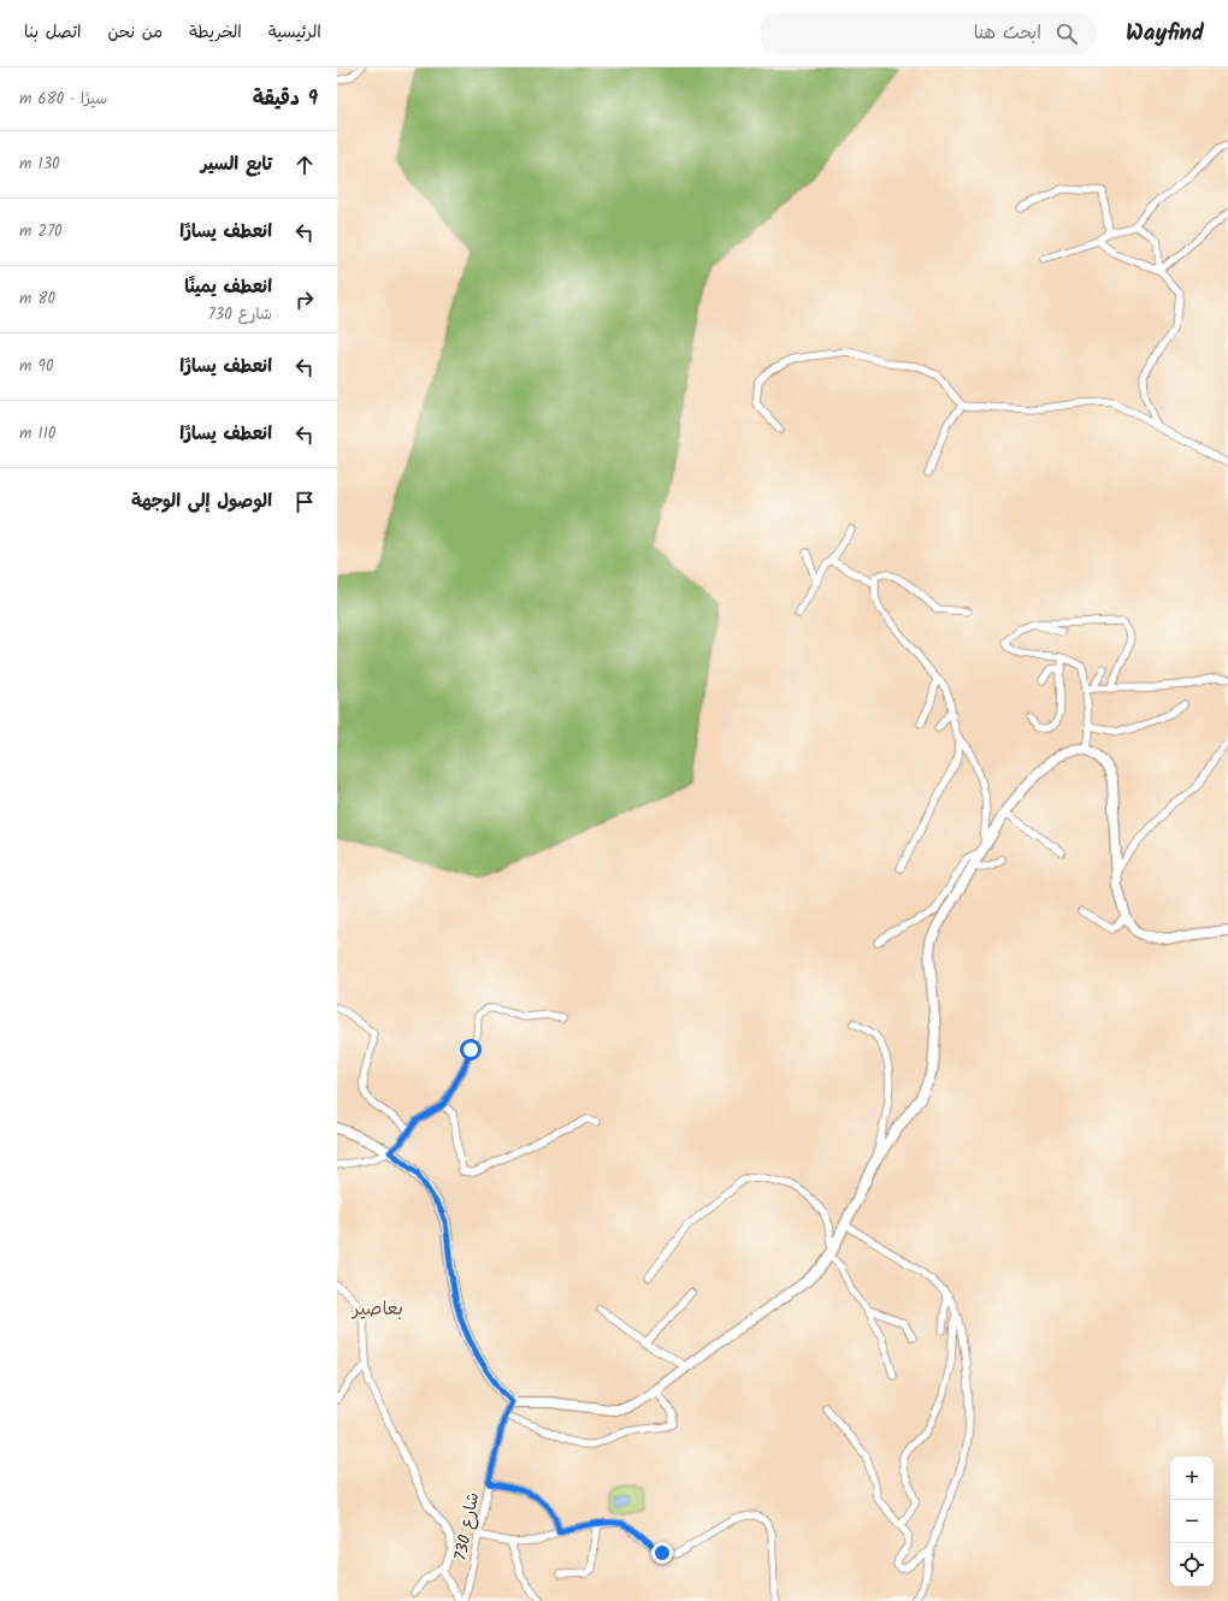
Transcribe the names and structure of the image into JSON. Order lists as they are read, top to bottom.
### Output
{
  "streets": {
    "street": ["شارع 730"]
  },
  "districts": ["بعاصير"],
  "page": {
    "header": "Wayfind",
    "search": "ابحث هنا",
    "nav": [
      "الرئيسية",
      "الخريطة",
      "من نحن",
      "اتصل بنا"
    ],
    "heading": ["9 دقيقة", "سيرًا · 680 m"],
    "list": [
      ["تابع السير", "130 m"],
      ["انعطف يسارًا", "270 m"],
      ["انعطف يمينًا", "شارع 730", "80 m"],
      ["انعطف يسارًا", "90 m"],
      ["انعطف يسارًا", "110 m"],
      "الوصول إلى الوجهة"
    ],
    "map_buttons": ["+", "−"]
  }
}
